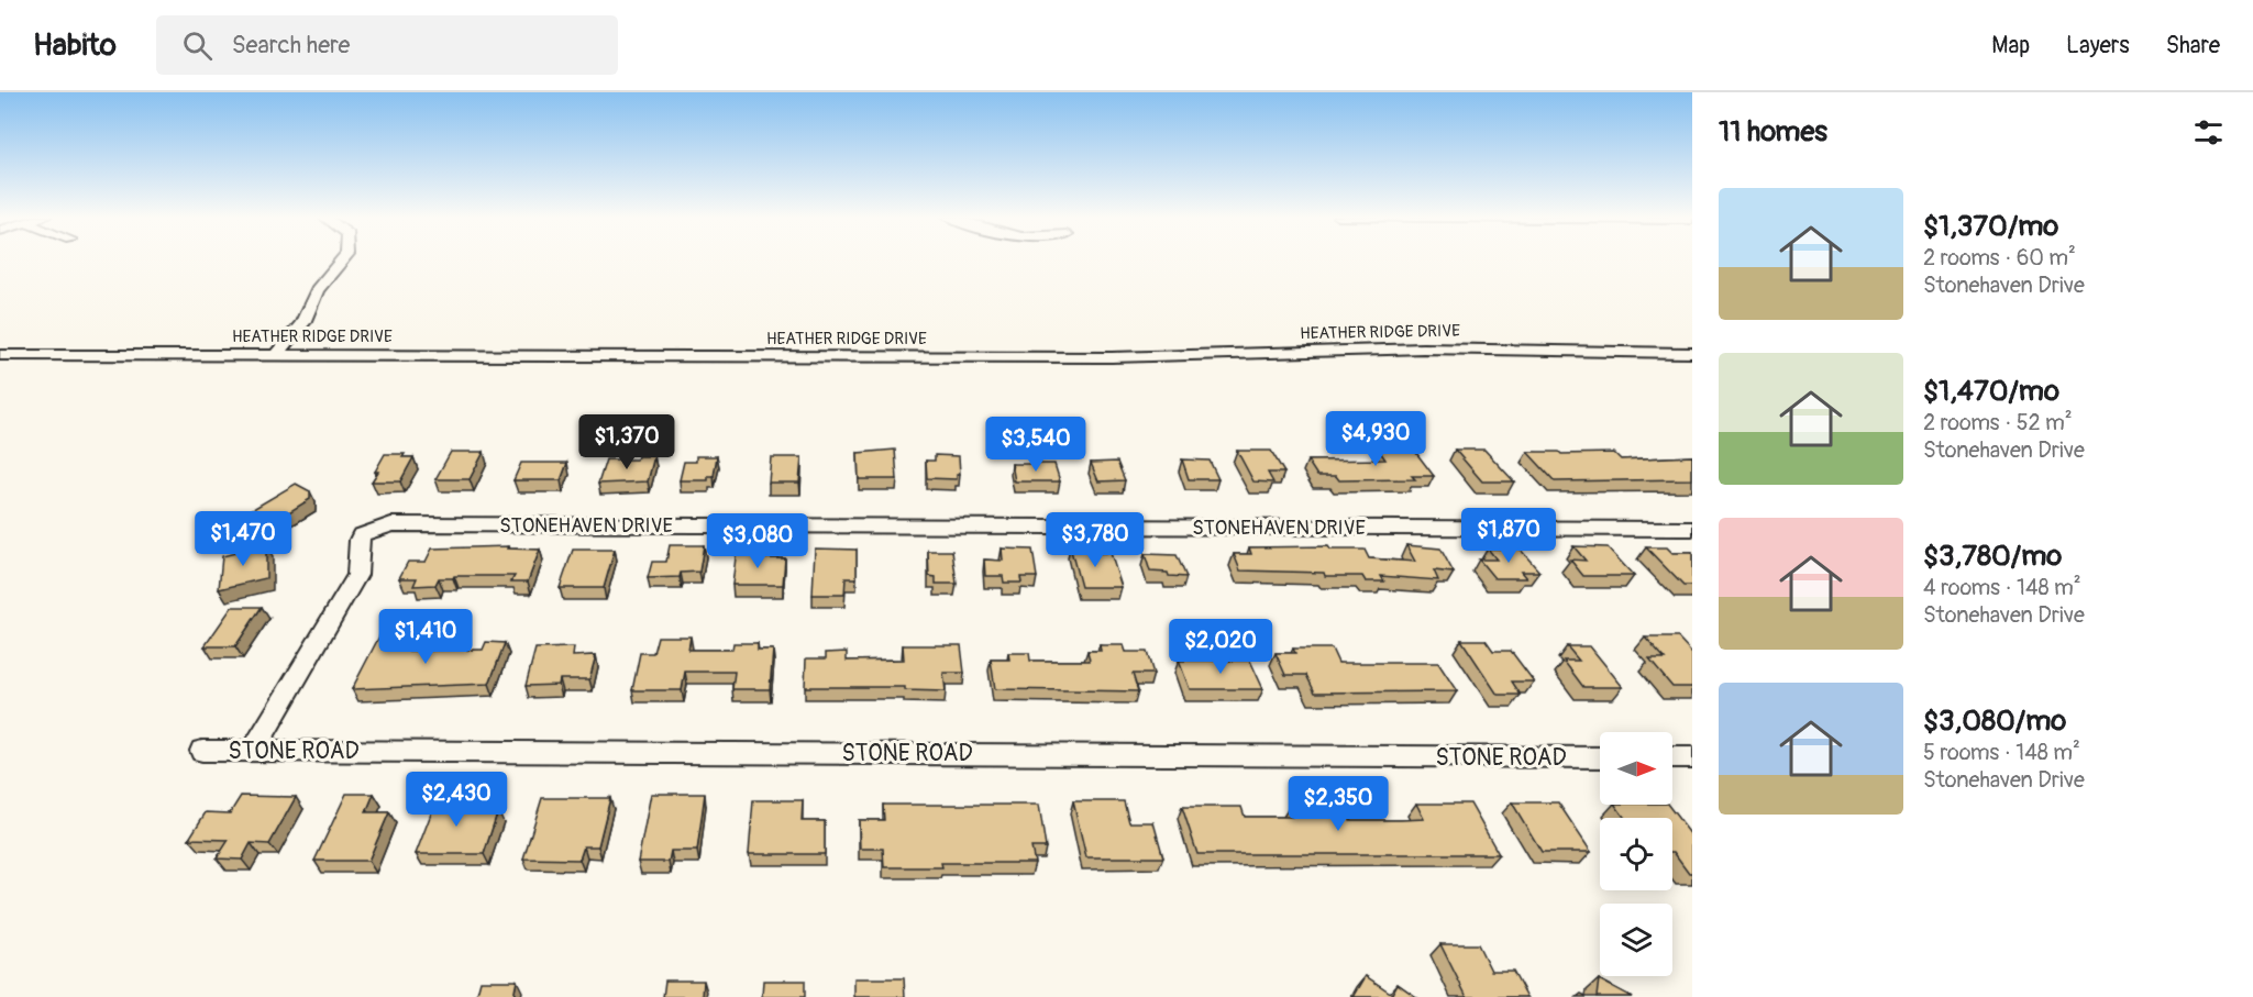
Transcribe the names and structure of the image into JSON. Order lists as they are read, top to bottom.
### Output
{
  "streets": {
    "street": ["HEATHER RIDGE DRIVE", "STONEHAVEN DRIVE", "STONE ROAD"]
  },
  "crossings": [
    ["STONEHAVEN DRIVE", "STONE ROAD"]
  ],
  "north": "right",
  "page": {
    "header": "Habito",
    "search": "Search here",
    "nav": ["Map", "Layers", "Share"],
    "heading": "11 homes",
    "list": [
      {
        "name": "$1,370/mo",
        "note": "2 rooms · 60 m² · Stonehaven Drive"
      },
      {
        "name": "$1,470/mo",
        "note": "2 rooms · 52 m² · Stonehaven Drive"
      },
      {
        "name": "$3,780/mo",
        "note": "4 rooms · 148 m² · Stonehaven Drive"
      },
      {
        "name": "$3,080/mo",
        "note": "5 rooms · 148 m² · Stonehaven Drive"
      }
    ],
    "price": [
      "$4,930",
      "$1,370",
      "$3,540",
      "$1,870",
      "$1,470",
      "$3,780",
      "$3,080",
      "$1,410",
      "$2,020",
      "$2,430",
      "$2,350"
    ]
  }
}
